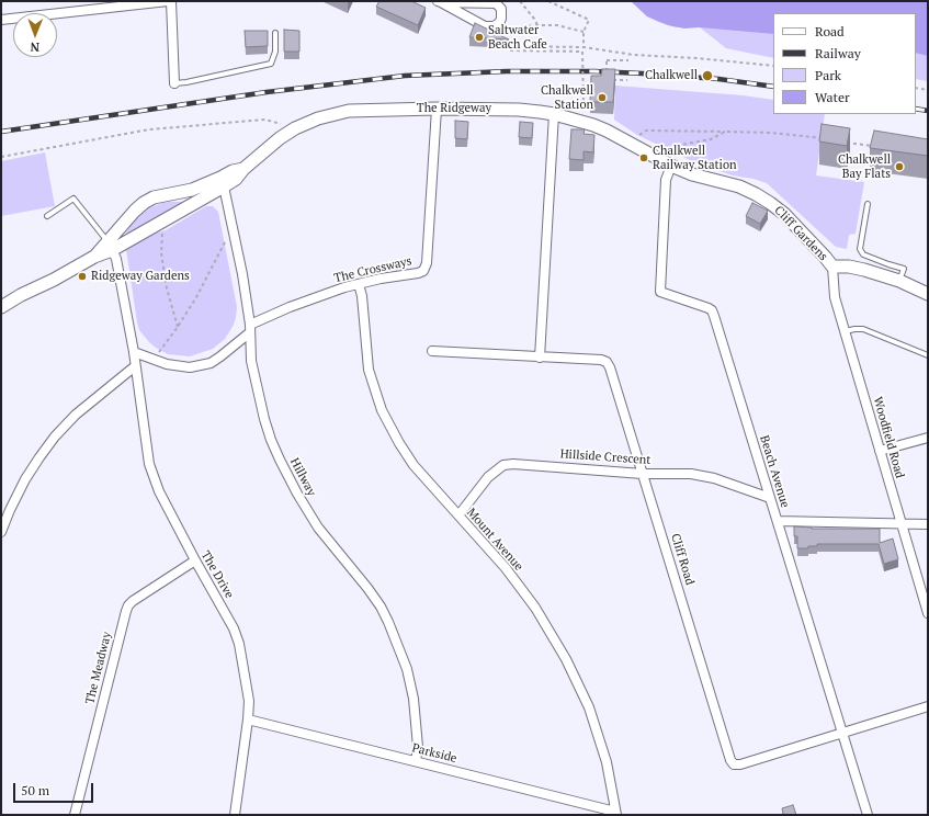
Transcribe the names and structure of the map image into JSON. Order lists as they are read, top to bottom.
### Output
{
  "streets": {
    "street": [
      "The Ridgeway",
      "Cliff Gardens",
      "The Crossways",
      "Woodfield Road",
      "Hillside Crescent",
      "Beach Avenue",
      "Hillway",
      "Mount Avenue",
      "Cliff Road",
      "The Drive",
      "The Meadway",
      "Parkside"
    ]
  },
  "crossings": [
    ["The Ridgeway", "Cliff Gardens"],
    ["The Ridgeway", "The Crossways"],
    ["The Ridgeway", "Beach Avenue"],
    ["The Ridgeway", "Hillway"],
    ["Cliff Gardens", "Woodfield Road"],
    ["Cliff Gardens", "Beach Avenue"],
    ["The Crossways", "Hillway"],
    ["The Crossways", "Mount Avenue"],
    ["Hillside Crescent", "Beach Avenue"],
    ["Hillside Crescent", "Mount Avenue"],
    ["Hillside Crescent", "Cliff Road"],
    ["Beach Avenue", "Cliff Road"],
    ["Hillway", "Parkside"],
    ["Mount Avenue", "Parkside"],
    ["The Drive", "The Meadway"],
    ["The Drive", "Parkside"]
  ],
  "places": [
    "Saltwater Beach Cafe",
    "Chalkwell",
    "Chalkwell Station",
    "Chalkwell Railway Station",
    "Chalkwell Bay Flats",
    "Ridgeway Gardens"
  ],
  "legend": [
    "Road",
    "Railway",
    "Park",
    "Water"
  ],
  "scale_bar": "50 m",
  "north": "bottom"
}
